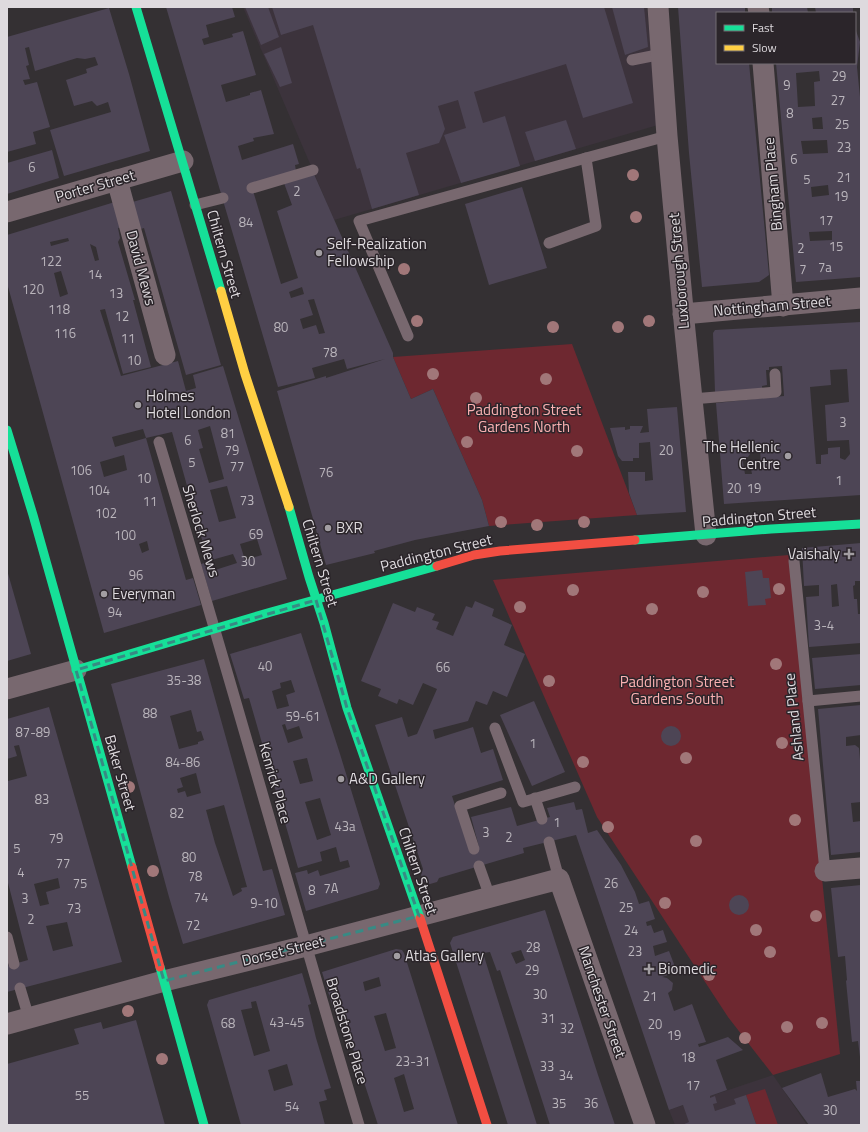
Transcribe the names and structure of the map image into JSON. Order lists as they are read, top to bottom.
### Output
{
  "streets": {
    "main road": ["Chiltern Street", "Paddington Street", "Baker Street"],
    "street": [
      "Bingham Place",
      "Porter Street",
      "David Mews",
      "Luxborough Street",
      "Nottingham Street",
      "Dorset Street",
      "Manchester Street"
    ],
    "lane": [
      "Sherlock Mews",
      "Ashland Place",
      "Kenrick Place",
      "Broadstone Place"
    ]
  },
  "crossings": [
    ["Bingham Place", "Nottingham Street"],
    ["Porter Street", "Chiltern Street"],
    ["Porter Street", "David Mews"],
    ["Chiltern Street", "Paddington Street"],
    ["Chiltern Street", "Dorset Street"],
    ["Luxborough Street", "Nottingham Street"],
    ["Luxborough Street", "Paddington Street"],
    ["Paddington Street", "Sherlock Mews"],
    ["Paddington Street", "Baker Street"],
    ["Paddington Street", "Kenrick Place"],
    ["Sherlock Mews", "Kenrick Place"],
    ["Baker Street", "Dorset Street"],
    ["Kenrick Place", "Dorset Street"],
    ["Kenrick Place", "Broadstone Place"],
    ["Dorset Street", "Manchester Street"],
    ["Dorset Street", "Broadstone Place"]
  ],
  "parks": ["Paddington Street Gardens North", "Paddington Street Gardens South"],
  "places": {
    "other": [
      "Self-Realization Fellowship",
      "Holmes Hotel London",
      "The Hellenic Centre",
      "BXR",
      "Everyman",
      "A&D Gallery",
      "Atlas Gallery"
    ],
    "health": ["Vaishaly", "Biomedic"]
  },
  "house_numbers": [
    "29",
    "9",
    "27",
    "8",
    "25",
    "23",
    "6",
    "6",
    "21",
    "5",
    "2",
    "19",
    "17",
    "84",
    "15",
    "2",
    "122",
    "7a",
    "7",
    "14",
    "120",
    "13",
    "118",
    "12",
    "80",
    "116",
    "11",
    "78",
    "10",
    "3",
    "81",
    "6",
    "79",
    "20",
    "5",
    "77",
    "106",
    "76",
    "10",
    "1",
    "20",
    "19",
    "104",
    "73",
    "11",
    "102",
    "69",
    "100",
    "30",
    "96",
    "94",
    "3-4",
    "40",
    "66",
    "35-38",
    "88",
    "59-61",
    "87-89",
    "1",
    "84-86",
    "83",
    "82",
    "1",
    "43a",
    "3",
    "2",
    "79",
    "5",
    "80",
    "77",
    "4",
    "78",
    "75",
    "26",
    "7A",
    "8",
    "74",
    "3",
    "9-10",
    "25",
    "73",
    "2",
    "72",
    "24",
    "28",
    "23",
    "29",
    "30",
    "21",
    "31",
    "43-45",
    "68",
    "20",
    "32",
    "19",
    "18",
    "23-31",
    "33",
    "34",
    "17",
    "55",
    "35",
    "36",
    "54",
    "30"
  ],
  "legend": ["Fast", "Slow"]
}
